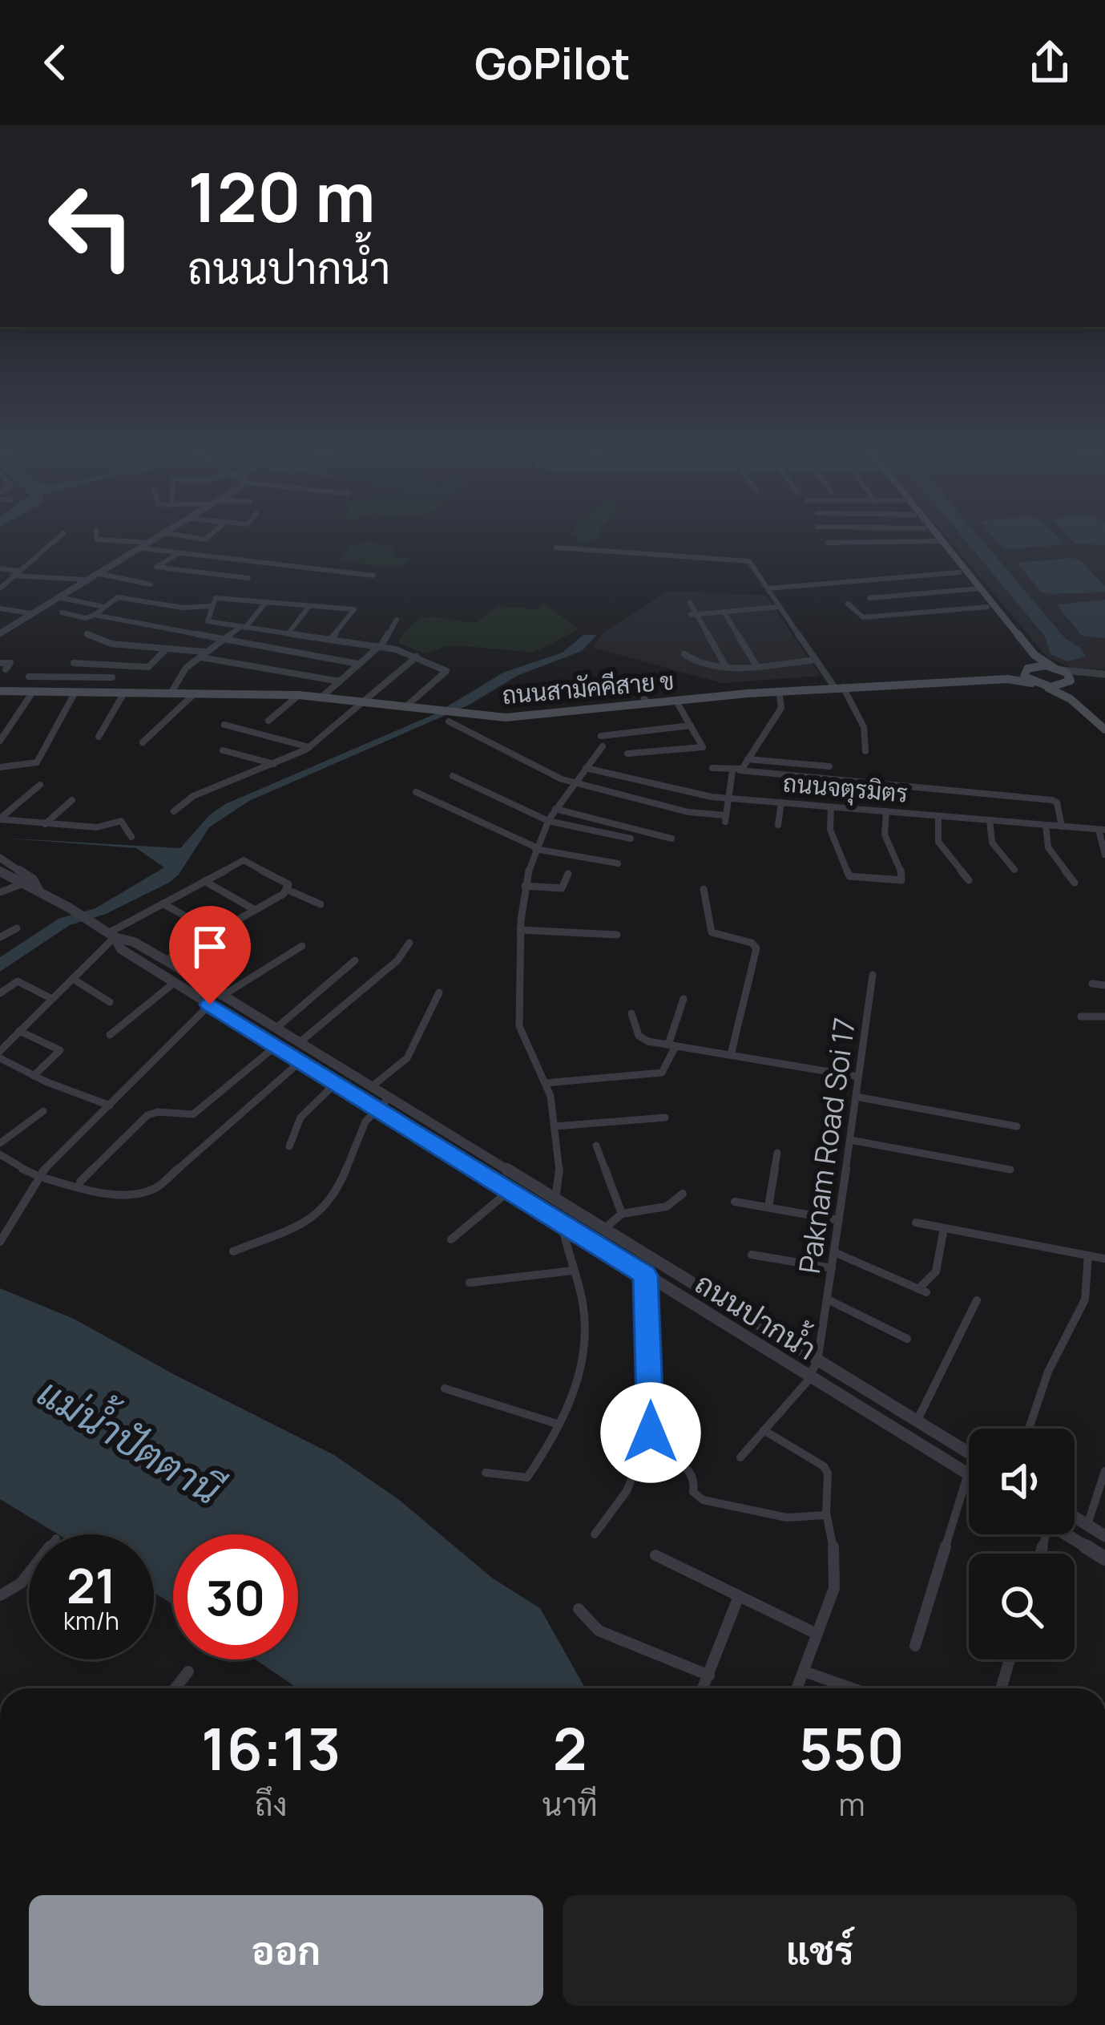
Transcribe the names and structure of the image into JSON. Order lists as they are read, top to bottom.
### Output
{
  "streets": {
    "main road": ["ถนนสามัคคีสาย ข"],
    "street": ["ถนนจตุรมิตร", "Paknam Road Soi 17", "ถนนปากน้ำ"]
  },
  "crossings": [
    ["Paknam Road Soi 17", "ถนนปากน้ำ"]
  ],
  "water": ["แม่น้ำปัตตานี"],
  "page": {
    "header": "GoPilot",
    "turn": ["120 m", "ถนนปากน้ำ"],
    "speed": "21 km/h",
    "limit": "30",
    "eta": [
      "16:13",
      "ถึง",
      "2",
      "นาที",
      "550",
      "m"
    ],
    "buttons": ["ออก", "แชร์"]
  }
}
